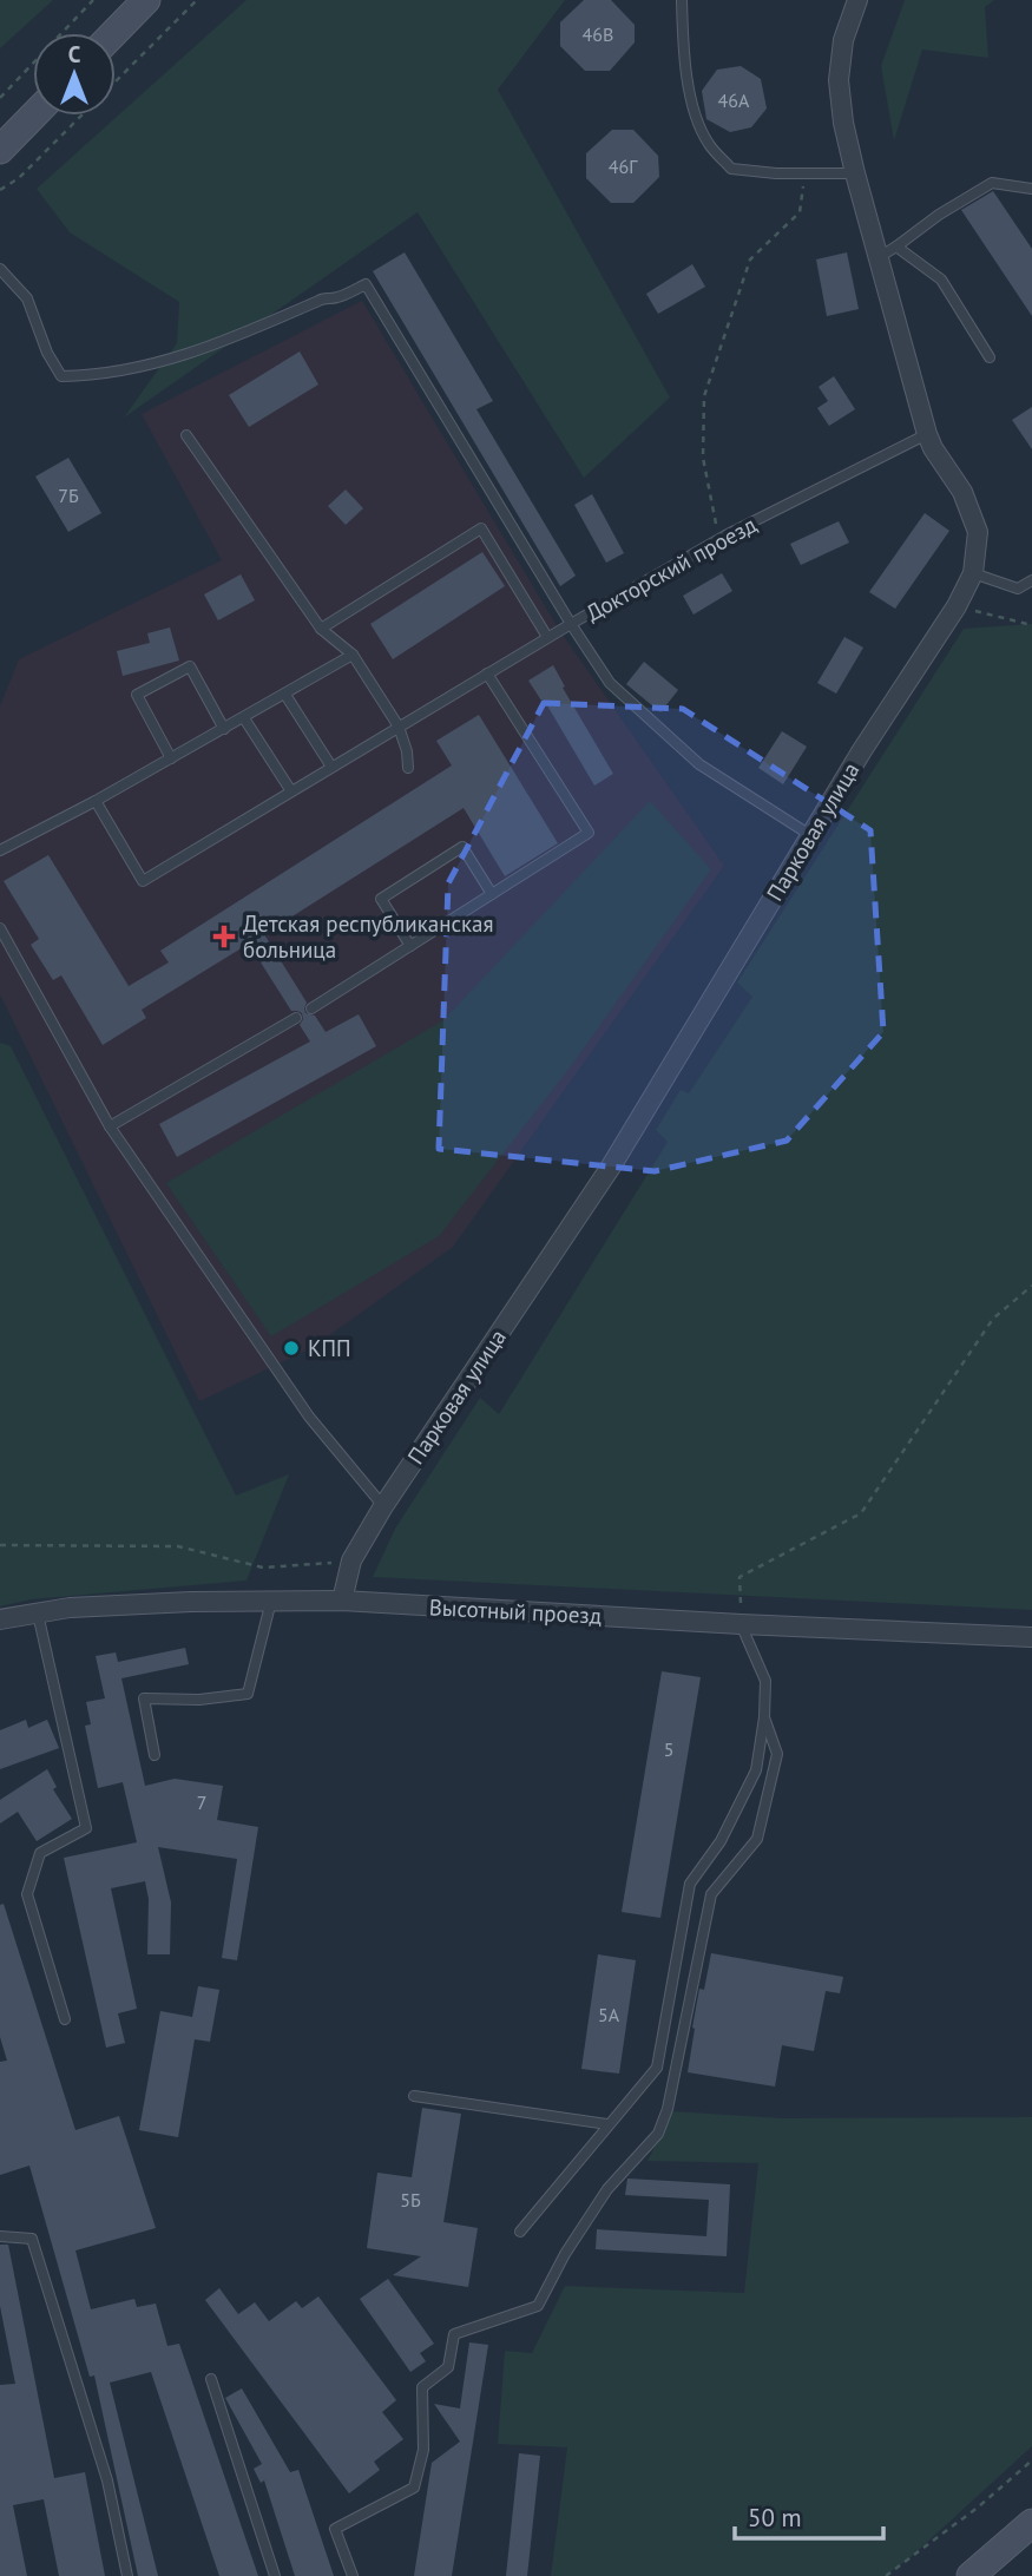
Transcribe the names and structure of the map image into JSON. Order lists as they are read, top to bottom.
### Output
{
  "streets": {
    "street": ["Парковая улица", "Высотный проезд"],
    "lane": ["Докторский проезд"]
  },
  "crossings": [
    ["Докторский проезд", "Парковая улица"],
    ["Парковая улица", "Высотный проезд"]
  ],
  "places": {
    "health": ["Детская республиканская больница"],
    "other": ["КПП"]
  },
  "house_numbers": [
    "46В",
    "46А",
    "46Г",
    "7Б",
    "5",
    "7",
    "5А",
    "5Б"
  ],
  "scale_bar": "50 m",
  "north": "top"
}
